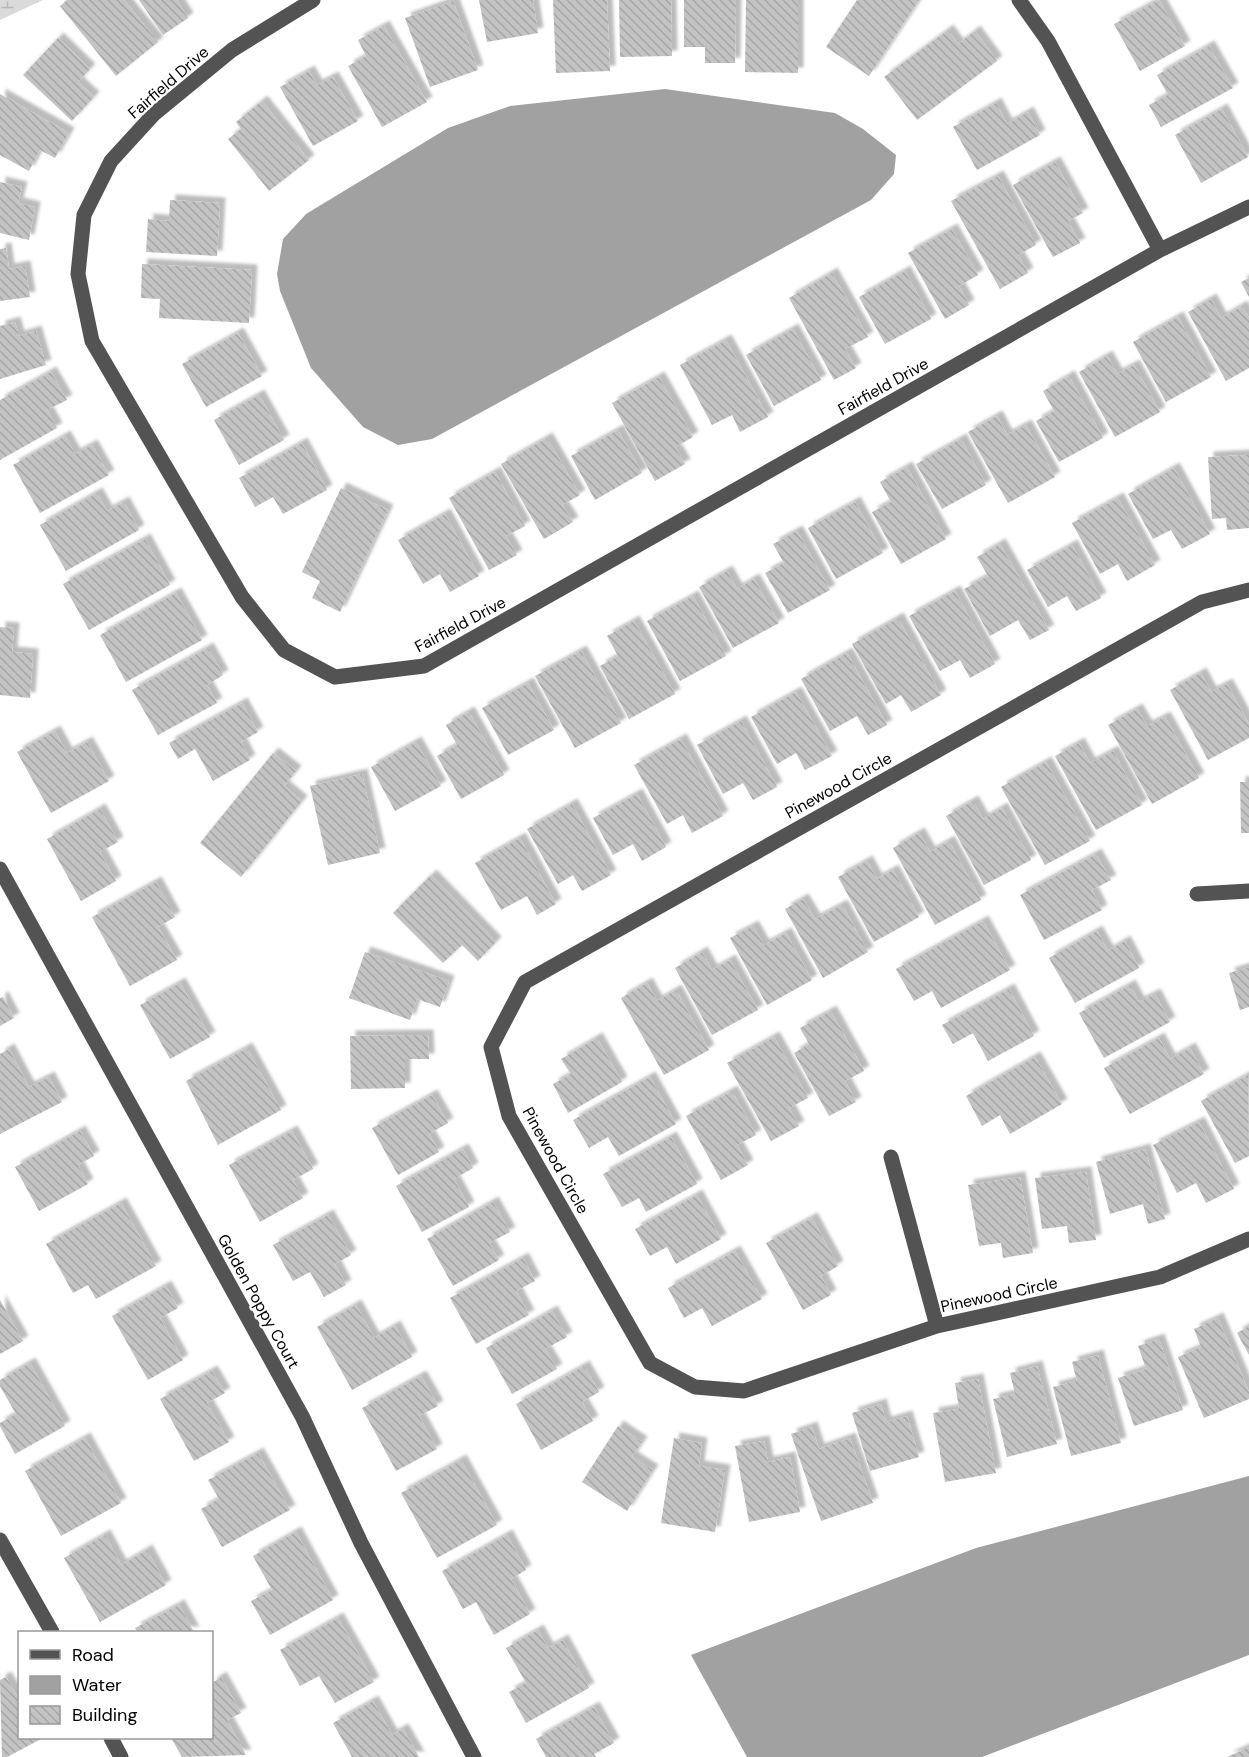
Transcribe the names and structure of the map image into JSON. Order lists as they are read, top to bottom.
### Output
{
  "streets": {
    "street": ["Fairfield Drive", "Pinewood Circle", "Golden Poppy Court"]
  },
  "legend": ["Road", "Water", "Building"]
}
